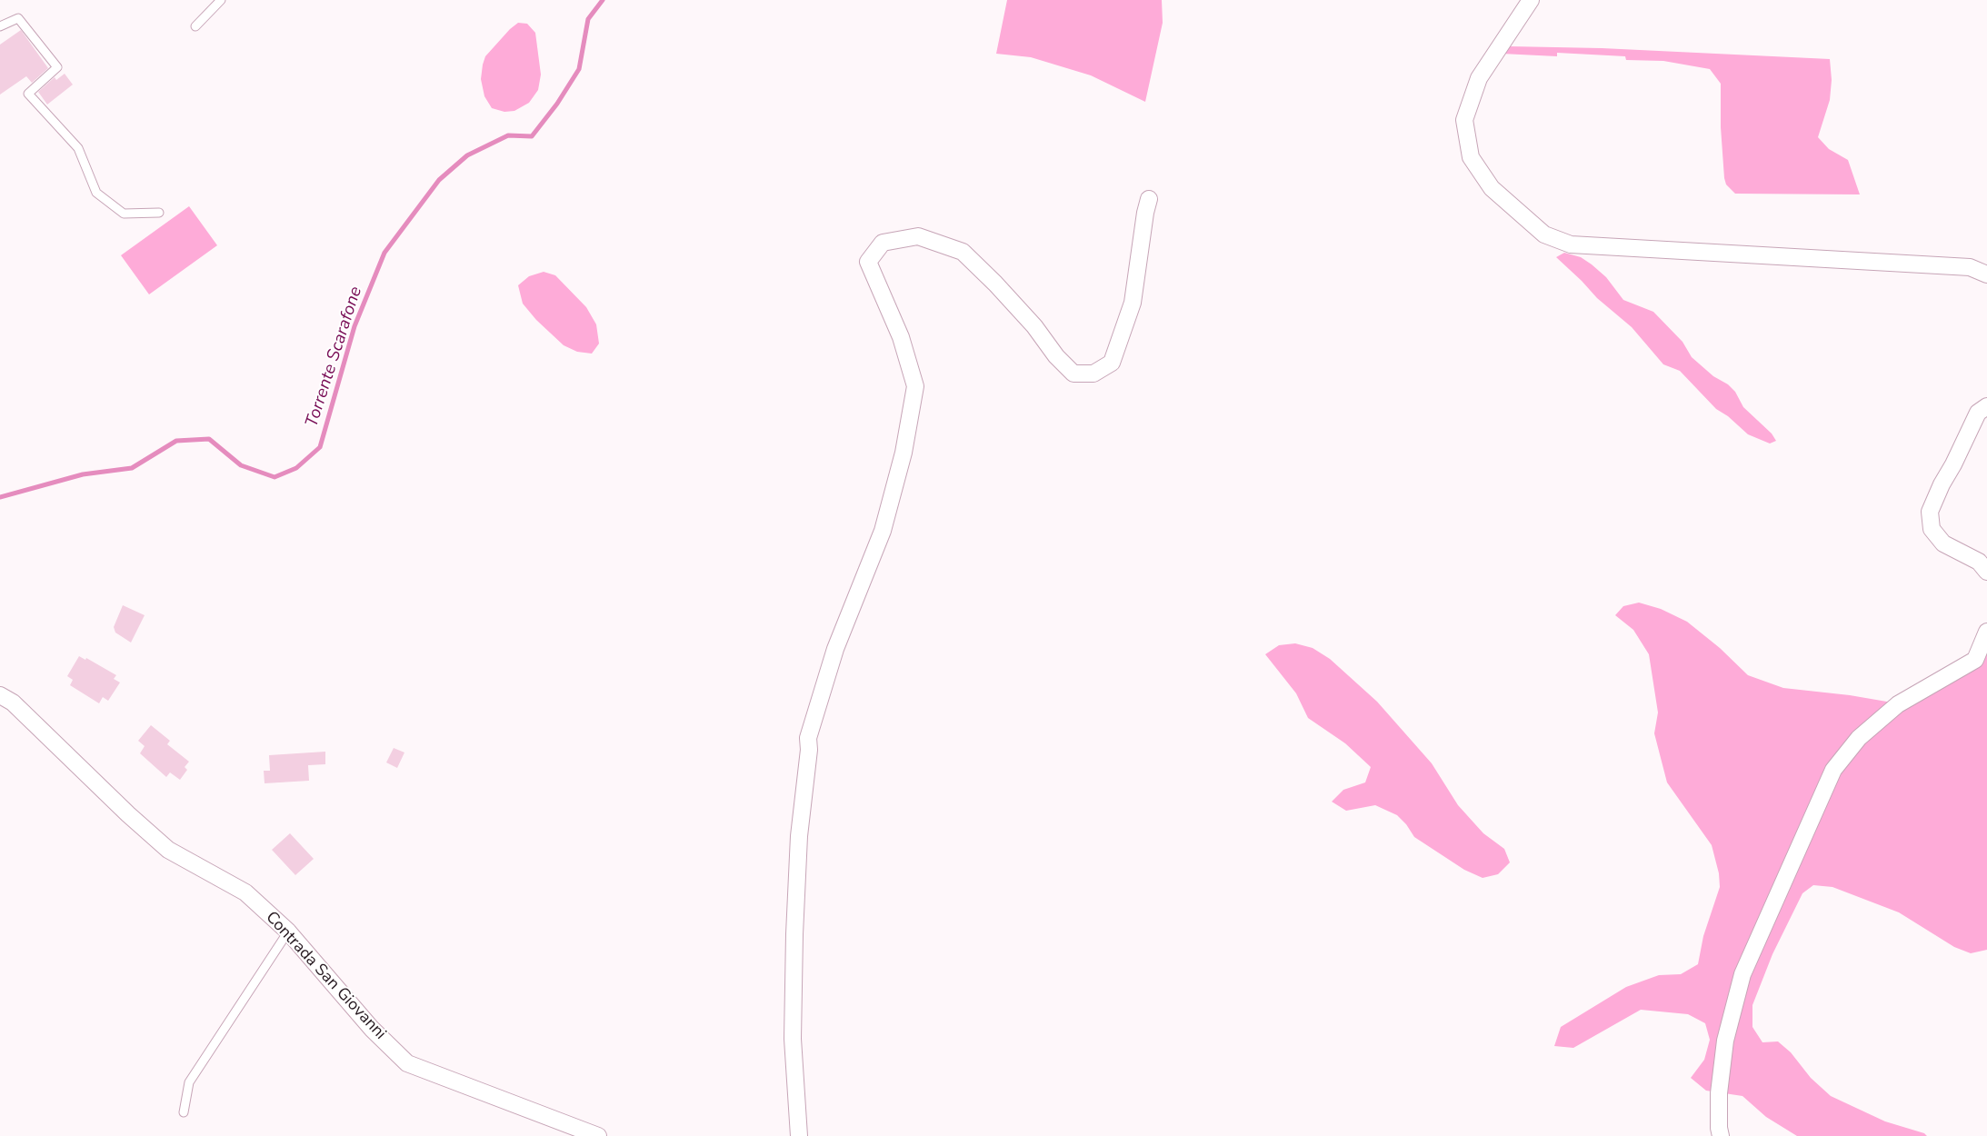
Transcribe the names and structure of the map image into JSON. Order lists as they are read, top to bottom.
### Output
{
  "streets": {
    "street": ["Contrada San Giovanni"]
  },
  "water": ["Torrente Scarafone"]
}
